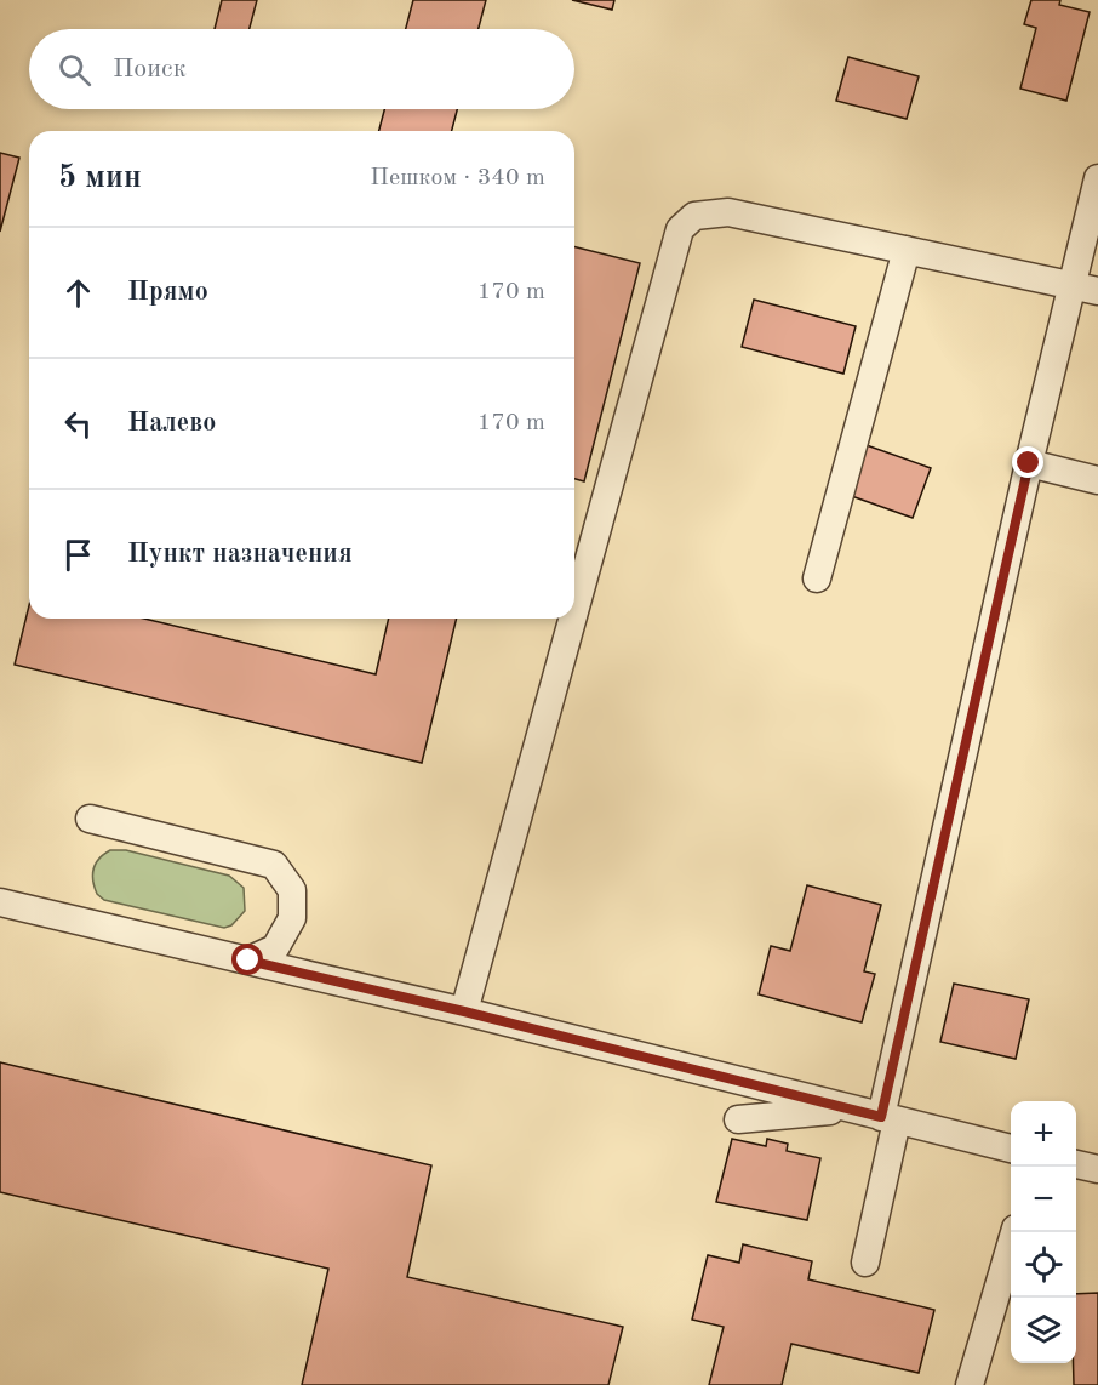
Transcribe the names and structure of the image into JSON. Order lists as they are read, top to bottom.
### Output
{
  "page": {
    "search": "Поиск",
    "heading": ["5 мин", "Пешком · 340 m"],
    "list": [
      ["Прямо", "170 m"],
      ["Налево", "170 m"],
      "Пункт назначения"
    ],
    "map_buttons": ["+", "−"]
  }
}
